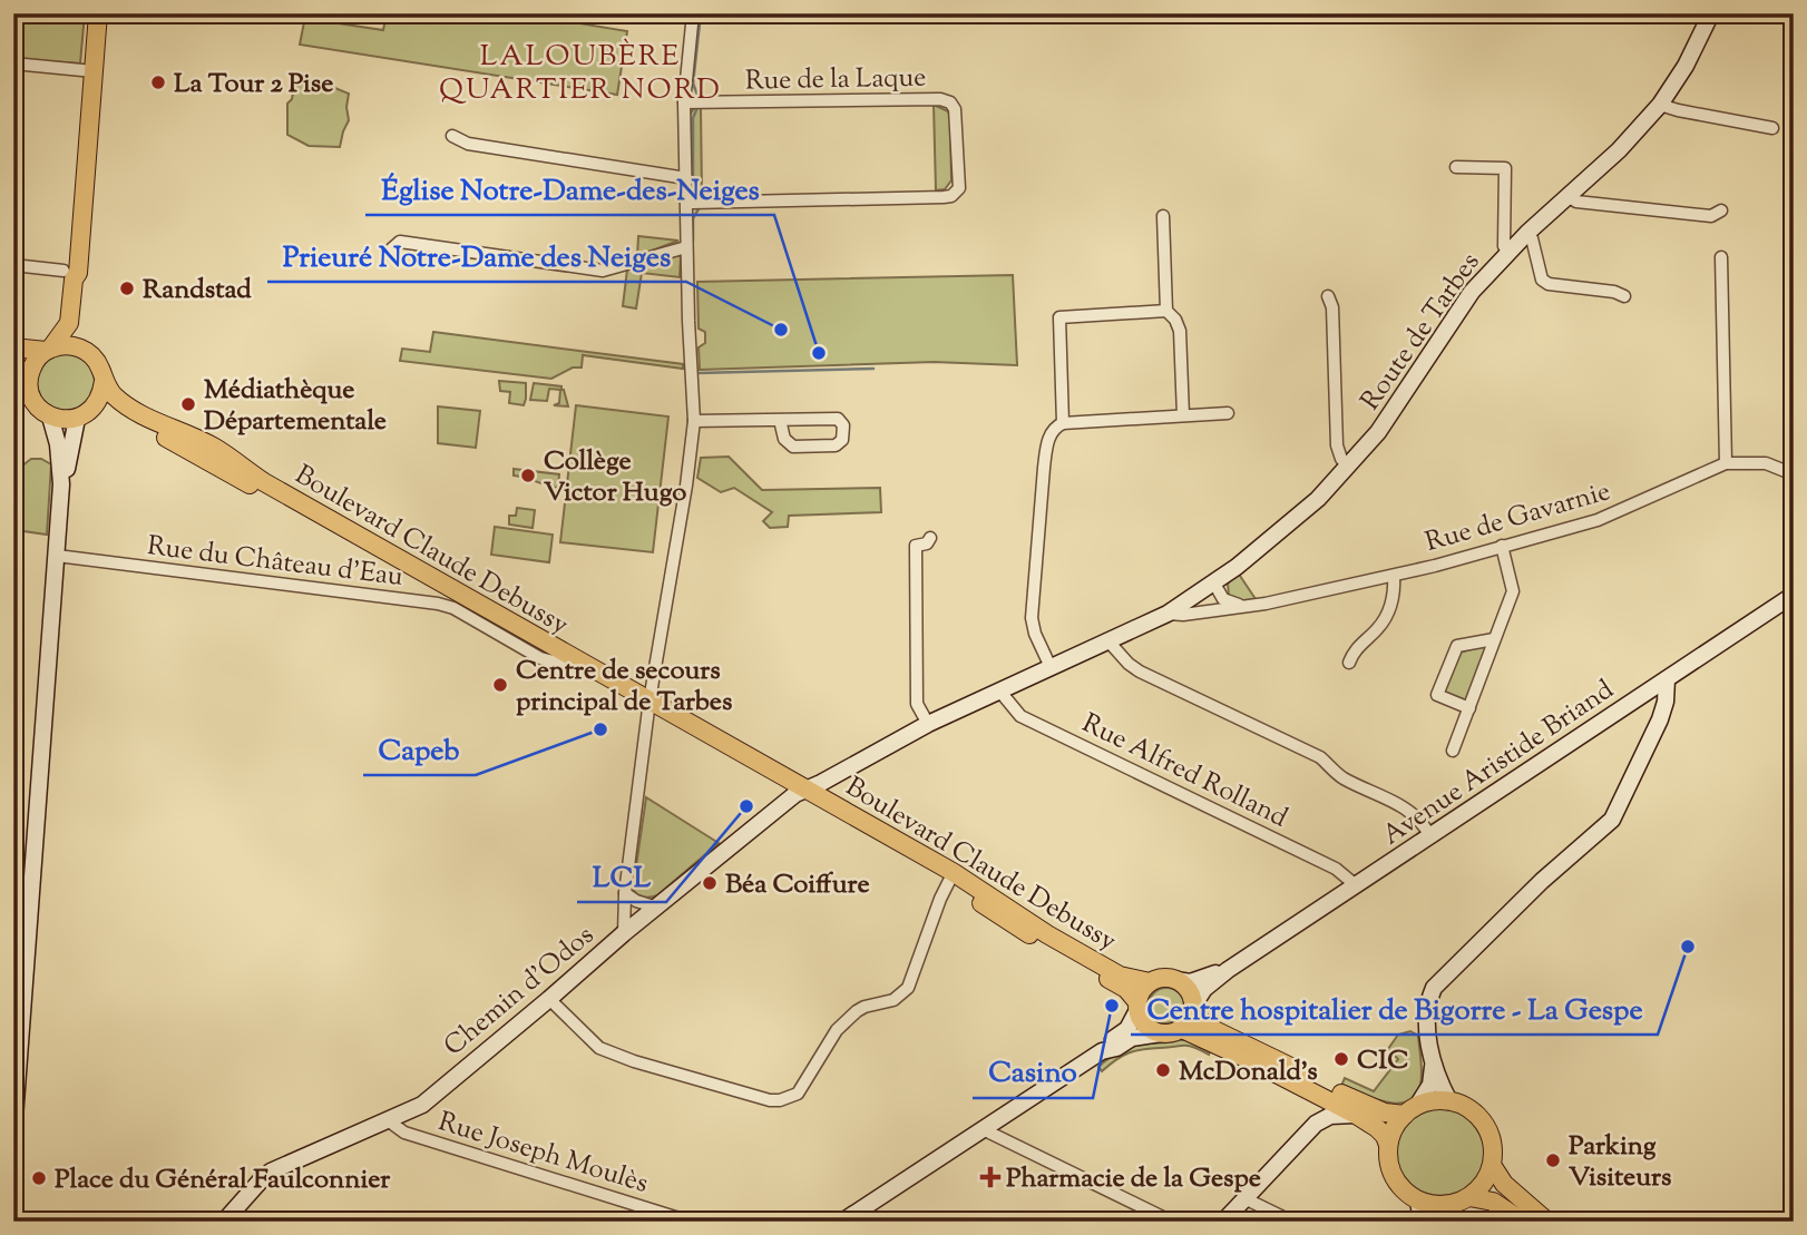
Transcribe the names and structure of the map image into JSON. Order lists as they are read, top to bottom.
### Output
{
  "streets": {
    "main road": ["Boulevard Claude Debussy"],
    "street": [
      "Rue de la Laque",
      "Route de Tarbes",
      "Rue de Gavarnie",
      "Rue du Château d'Eau",
      "Avenue Aristide Briand",
      "Rue Alfred Rolland",
      "Chemin d'Odos",
      "Rue Joseph Moulès"
    ]
  },
  "crossings": [
    ["Route de Tarbes", "Rue de Gavarnie"],
    ["Route de Tarbes", "Chemin d'Odos"],
    ["Boulevard Claude Debussy", "Rue du Château d'Eau"],
    ["Boulevard Claude Debussy", "Avenue Aristide Briand"],
    ["Boulevard Claude Debussy", "Chemin d'Odos"],
    ["Avenue Aristide Briand", "Rue Alfred Rolland"],
    ["Rue Alfred Rolland", "Chemin d'Odos"],
    ["Chemin d'Odos", "Rue Joseph Moulès"]
  ],
  "districts": ["LALOUBÈRE QUARTIER NORD"],
  "places": {
    "other": [
      "La Tour 2 Pise",
      "Randstad",
      "Prieuré Notre-Dame des Neiges",
      "Église Notre-Dame-des-Neiges",
      "Médiathèque Départementale",
      "Collège Victor Hugo",
      "Centre de secours principal de Tarbes",
      "Capeb",
      "LCL",
      "Béa Coiffure",
      "Centre hospitalier de Bigorre - La Gespe",
      "Casino",
      "CIC",
      "McDonald's",
      "Parking Visiteurs",
      "Place du Général Faulconnier"
    ],
    "health": ["Pharmacie de la Gespe"]
  }
}
